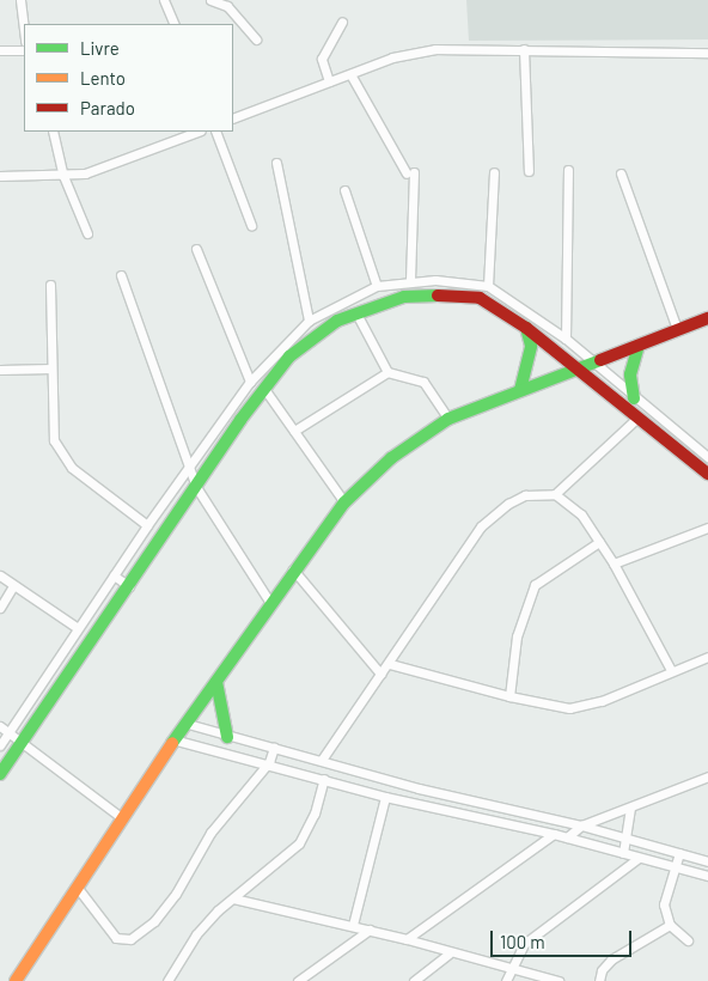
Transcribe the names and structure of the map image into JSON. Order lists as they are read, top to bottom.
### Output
{
  "legend": ["Livre", "Lento", "Parado"],
  "scale_bar": "100 m"
}
